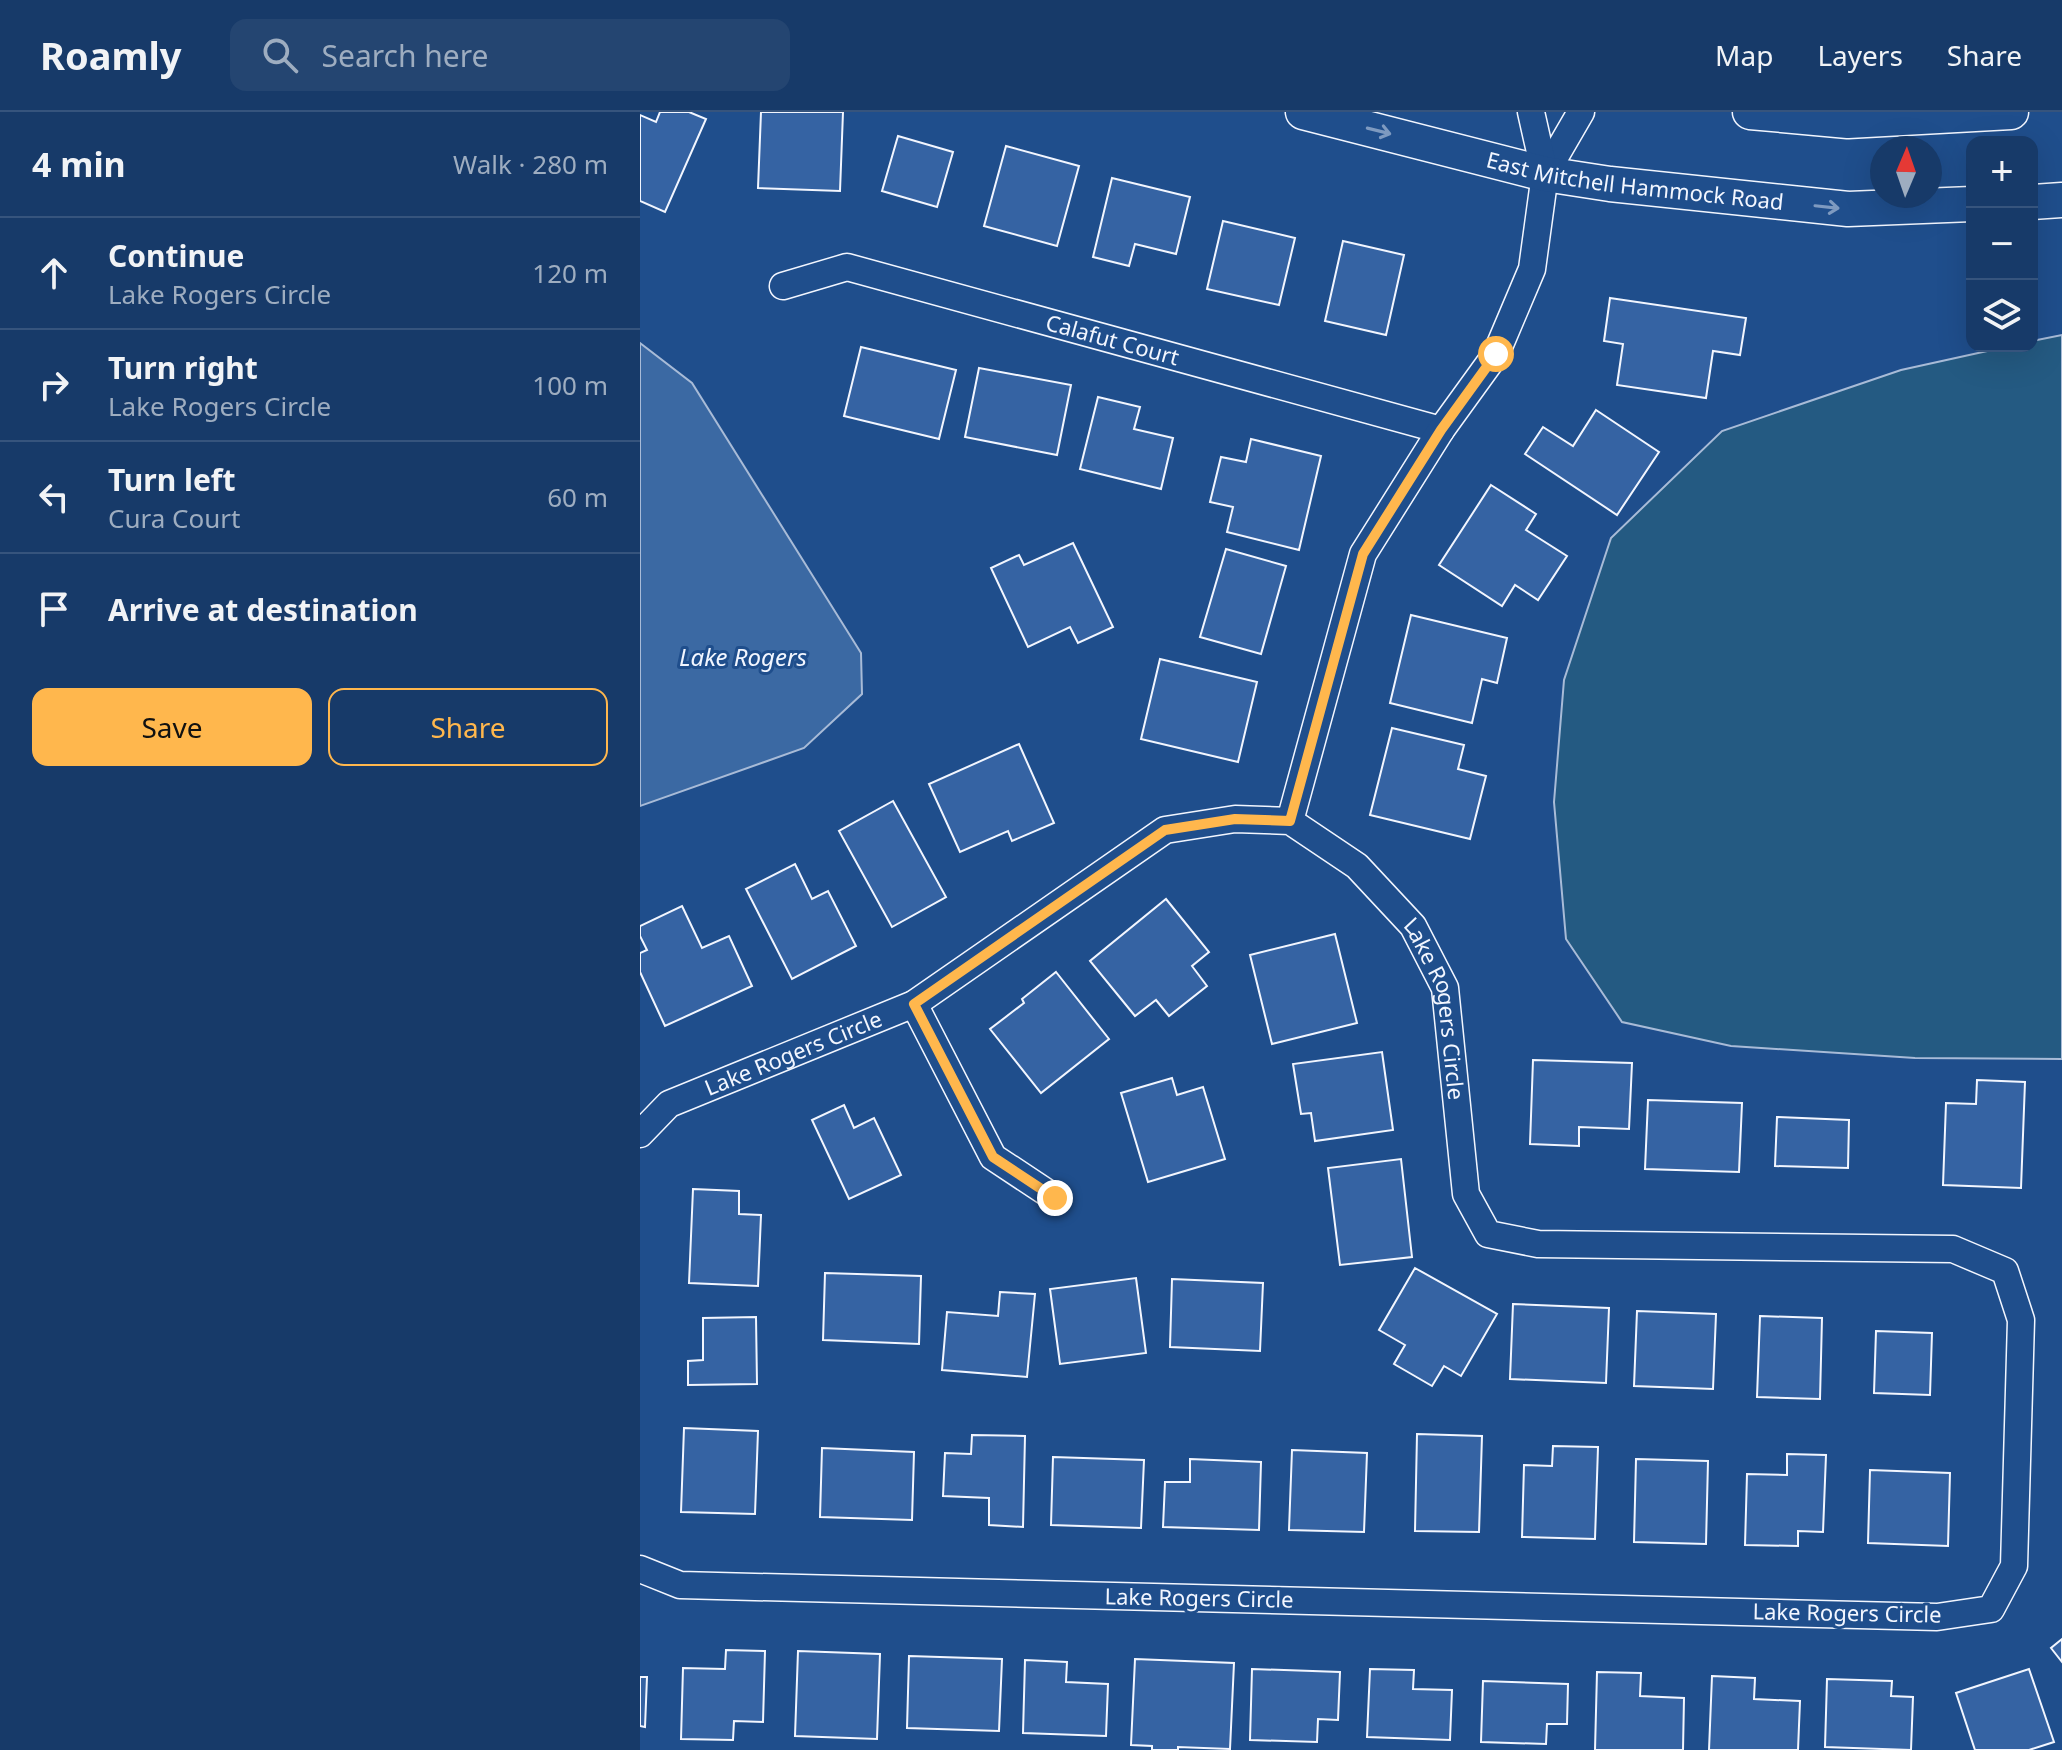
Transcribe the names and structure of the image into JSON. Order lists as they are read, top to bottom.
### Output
{
  "streets": {
    "street": ["East Mitchell Hammock Road", "Calafut Court", "Lake Rogers Circle"]
  },
  "water": ["Lake Rogers"],
  "north": "top",
  "page": {
    "header": "Roamly",
    "search": "Search here",
    "nav": ["Map", "Layers", "Share"],
    "heading": ["4 min", "Walk · 280 m"],
    "map_buttons": ["+", "−"],
    "list": [
      ["Continue", "Lake Rogers Circle", "120 m"],
      ["Turn right", "Lake Rogers Circle", "100 m"],
      ["Turn left", "Cura Court", "60 m"],
      "Arrive at destination"
    ],
    "buttons": ["Save", "Share"]
  }
}
